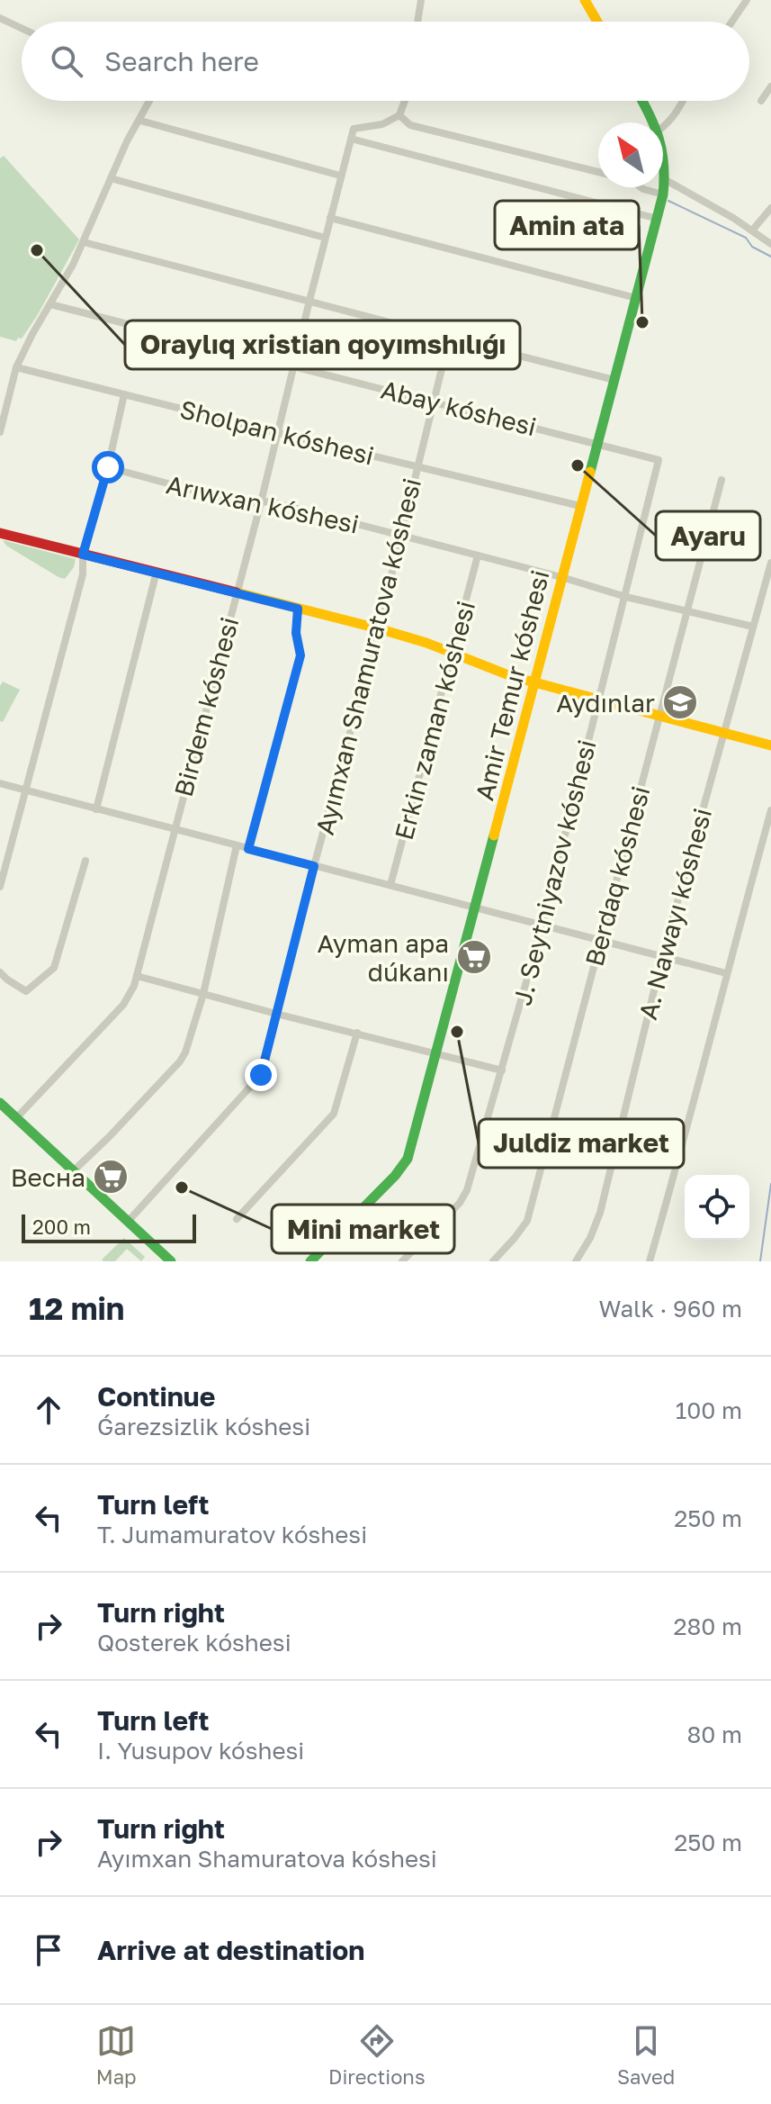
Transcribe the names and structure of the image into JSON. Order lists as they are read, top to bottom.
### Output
{
  "streets": {
    "street": [
      "Abay kóshesi",
      "Sholpan kóshesi",
      "Arıwxan kóshesi",
      "Ayımxan Shamuratova kóshesi",
      "Amir Temur kóshesi",
      "Birdem kóshesi",
      "Erkin zaman kóshesi",
      "J. Seytniyazov kóshesi",
      "Berdaq kóshesi",
      "A. Nawayı kóshesi"
    ]
  },
  "crossings": [
    ["Abay kóshesi", "Ayımxan Shamuratova kóshesi"],
    ["Abay kóshesi", "Amir Temur kóshesi"],
    ["Abay kóshesi", "Birdem kóshesi"],
    ["Abay kóshesi", "J. Seytniyazov kóshesi"],
    ["Sholpan kóshesi", "Ayımxan Shamuratova kóshesi"],
    ["Sholpan kóshesi", "Amir Temur kóshesi"],
    ["Sholpan kóshesi", "Birdem kóshesi"],
    ["Arıwxan kóshesi", "Ayımxan Shamuratova kóshesi"],
    ["Arıwxan kóshesi", "Amir Temur kóshesi"],
    ["Arıwxan kóshesi", "Birdem kóshesi"],
    ["Arıwxan kóshesi", "Erkin zaman kóshesi"],
    ["Arıwxan kóshesi", "J. Seytniyazov kóshesi"],
    ["Arıwxan kóshesi", "Berdaq kóshesi"],
    ["Arıwxan kóshesi", "A. Nawayı kóshesi"]
  ],
  "places": {
    "other": [
      "Oraylıq xristian qoyımshılıǵı",
      "Amin ata",
      "Ayaru",
      "Juldiz market",
      "Mini market"
    ],
    "school or university": ["Aydınlar"],
    "supermarket": ["Ayman apa dúkanı", "Весна"]
  },
  "scale_bar": "200 m",
  "north": "top left",
  "page": {
    "search": "Search here",
    "scale": "200 m",
    "heading": ["12 min", "Walk · 960 m"],
    "list": [
      ["Continue", "Ǵarezsizlik kóshesi", "100 m"],
      ["Turn left", "T. Jumamuratov kóshesi", "250 m"],
      ["Turn right", "Qosterek kóshesi", "280 m"],
      ["Turn left", "I. Yusupov kóshesi", "80 m"],
      ["Turn right", "Ayımxan Shamuratova kóshesi", "250 m"],
      "Arrive at destination"
    ],
    "nav": ["Map", "Directions", "Saved"]
  }
}
